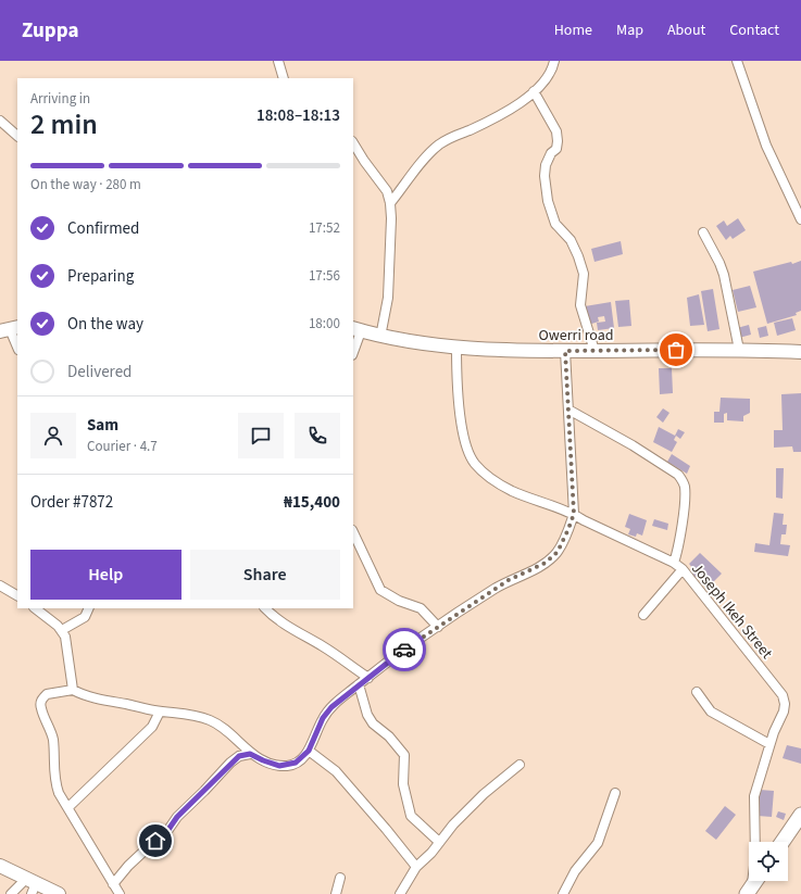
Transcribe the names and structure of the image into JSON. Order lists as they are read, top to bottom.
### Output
{
  "streets": {
    "main road": ["Owerri road"],
    "street": ["Joseph Ikeh Street"]
  },
  "crossings": [
    ["Owerri road", "Joseph Ikeh Street"]
  ],
  "page": {
    "header": "Zuppa",
    "nav": [
      "Home",
      "Map",
      "About",
      "Contact"
    ],
    "heading": ["2 min", "Arriving in", "18:08–18:13"],
    "panel": [
      "Sam",
      "Courier · 4.7",
      "Order #7872",
      "₦15,400"
    ],
    "bar": "On the way · 280 m",
    "list": [
      ["Confirmed", "17:52"],
      ["Preparing", "17:56"],
      ["On the way", "18:00"],
      "Delivered"
    ],
    "buttons": ["Help", "Share"]
  }
}
